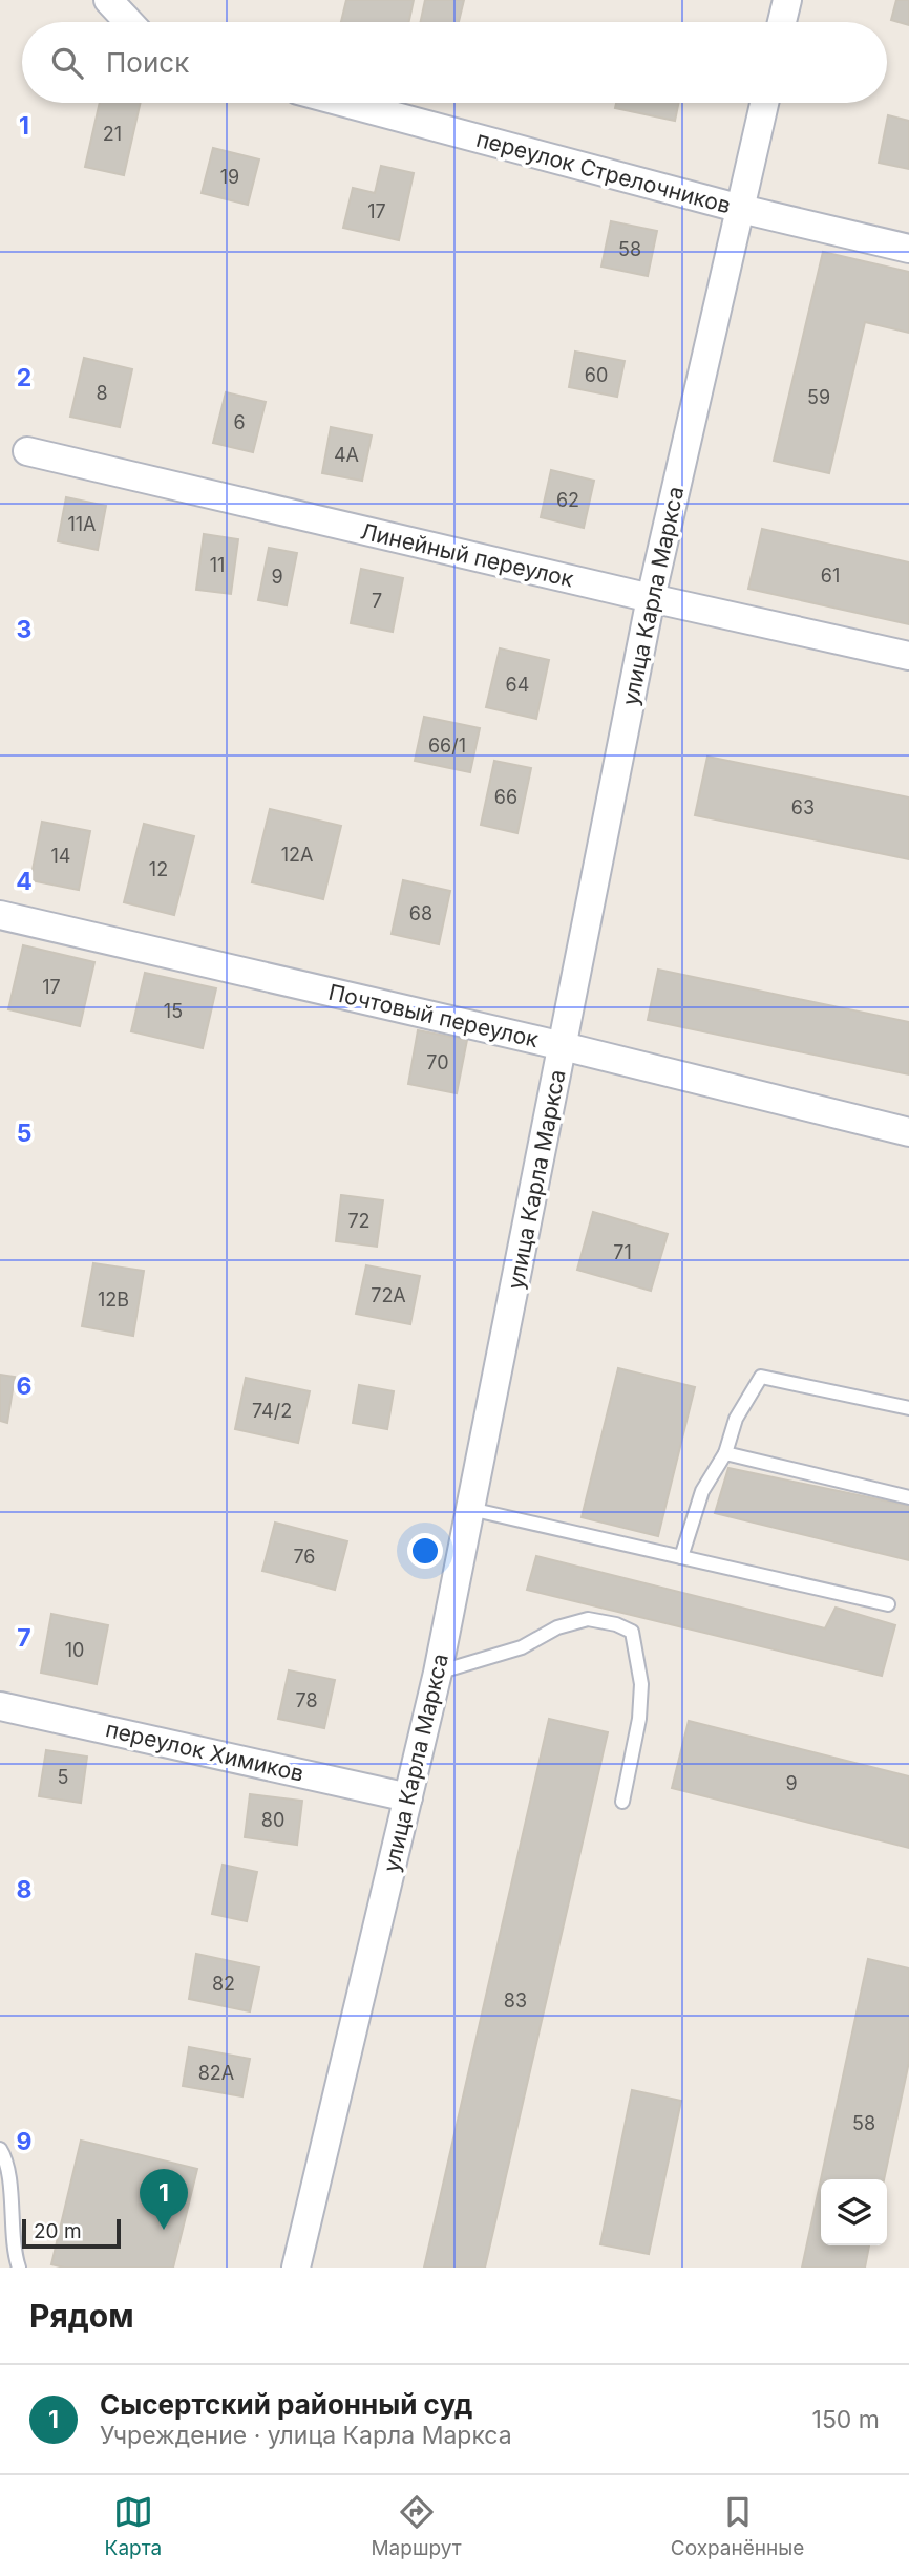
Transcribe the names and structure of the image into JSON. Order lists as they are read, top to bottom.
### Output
{
  "streets": {
    "street": [
      "переулок Стрелочников",
      "Линейный переулок",
      "улица Карла Маркса",
      "Почтовый переулок",
      "переулок Химиков"
    ]
  },
  "crossings": [
    ["переулок Стрелочников", "улица Карла Маркса"],
    ["Линейный переулок", "улица Карла Маркса"],
    ["улица Карла Маркса", "Почтовый переулок"],
    ["улица Карла Маркса", "переулок Химиков"]
  ],
  "house_numbers": [
    "21",
    "19",
    "17",
    "58",
    "60",
    "8",
    "59",
    "6",
    "4А",
    "62",
    "11А",
    "11",
    "61",
    "9",
    "7",
    "64",
    "66/1",
    "66",
    "63",
    "12А",
    "14",
    "12",
    "68",
    "17",
    "15",
    "70",
    "72",
    "71",
    "72А",
    "12В",
    "74/2",
    "76",
    "10",
    "78",
    "5",
    "9",
    "80",
    "82",
    "83",
    "82А",
    "58"
  ],
  "scale_bar": "20 m",
  "page": {
    "search": "Поиск",
    "pins": "1",
    "scale": "20 m",
    "heading": "Рядом",
    "list": [
      {
        "mark": "1",
        "name": "Сысертский районный суд",
        "note": "Учреждение · улица Карла Маркса",
        "value": "150 m"
      }
    ],
    "nav": ["Карта", "Маршрут", "Сохранённые"]
  },
  "grid": {
    "rows": [
      "1",
      "2",
      "3",
      "4",
      "5",
      "6",
      "7",
      "8",
      "9"
    ]
  }
}
